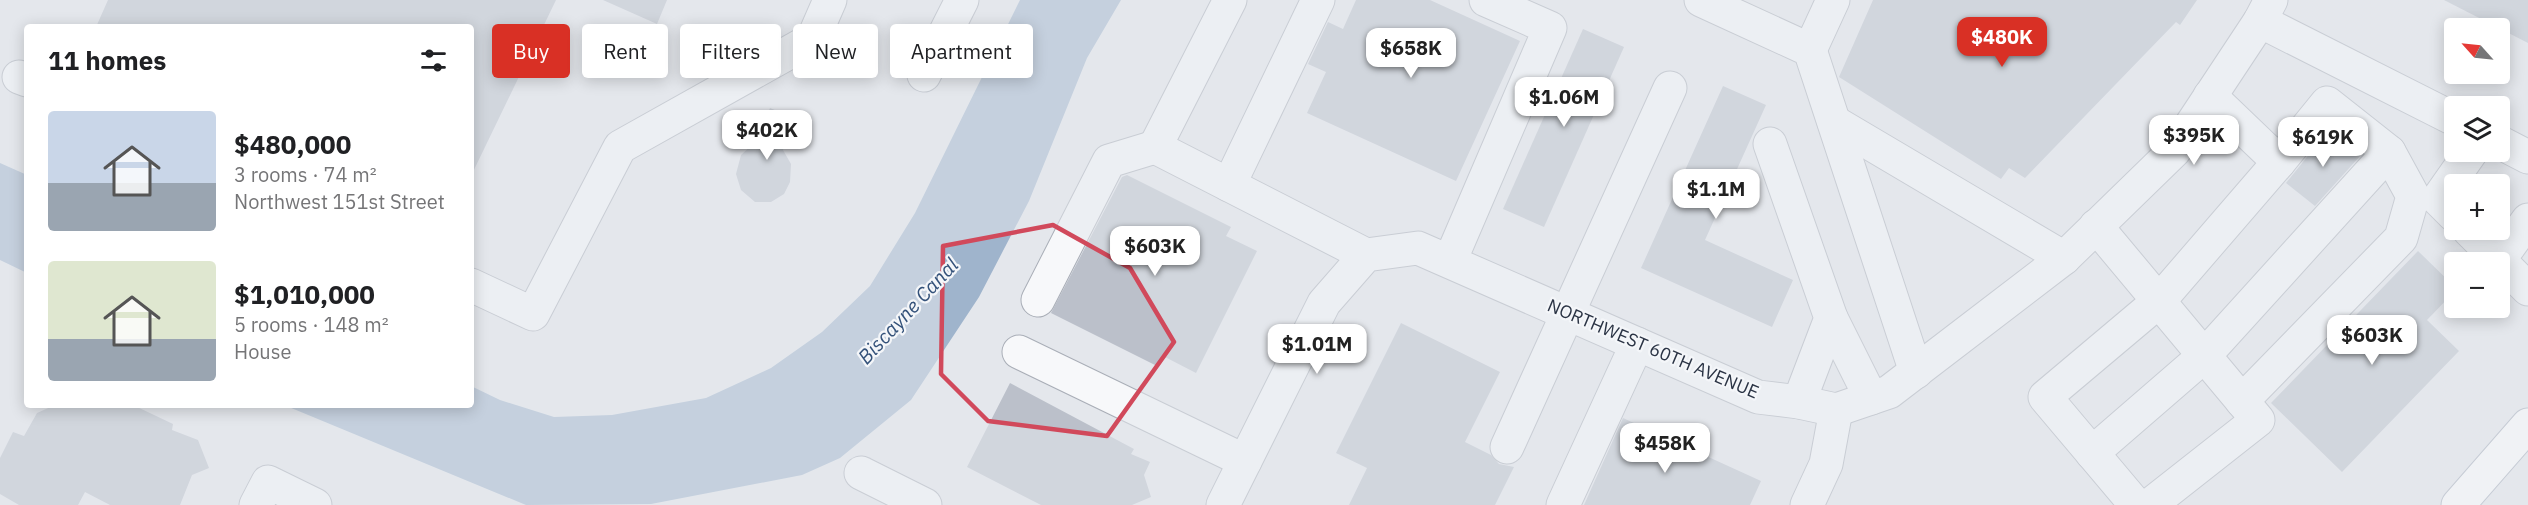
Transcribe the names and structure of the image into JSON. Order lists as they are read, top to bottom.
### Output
{
  "streets": {
    "street": ["NORTHWEST 60TH AVENUE"]
  },
  "water": ["Biscayne Canal"],
  "north": "top left",
  "page": {
    "price": [
      "$480K",
      "$658K",
      "$1.06M",
      "$402K",
      "$395K",
      "$619K",
      "$1.1M",
      "$603K",
      "$603K",
      "$1.01M",
      "$458K"
    ],
    "map_buttons": ["+", "−"],
    "chip": [
      "Buy",
      "Rent",
      "Filters",
      "New",
      "Apartment"
    ],
    "heading": "11 homes",
    "list": [
      {
        "name": "$480,000",
        "note": "3 rooms · 74 m² · Northwest 151st Street"
      },
      {
        "name": "$1,010,000",
        "note": "5 rooms · 148 m² · House"
      }
    ]
  }
}
